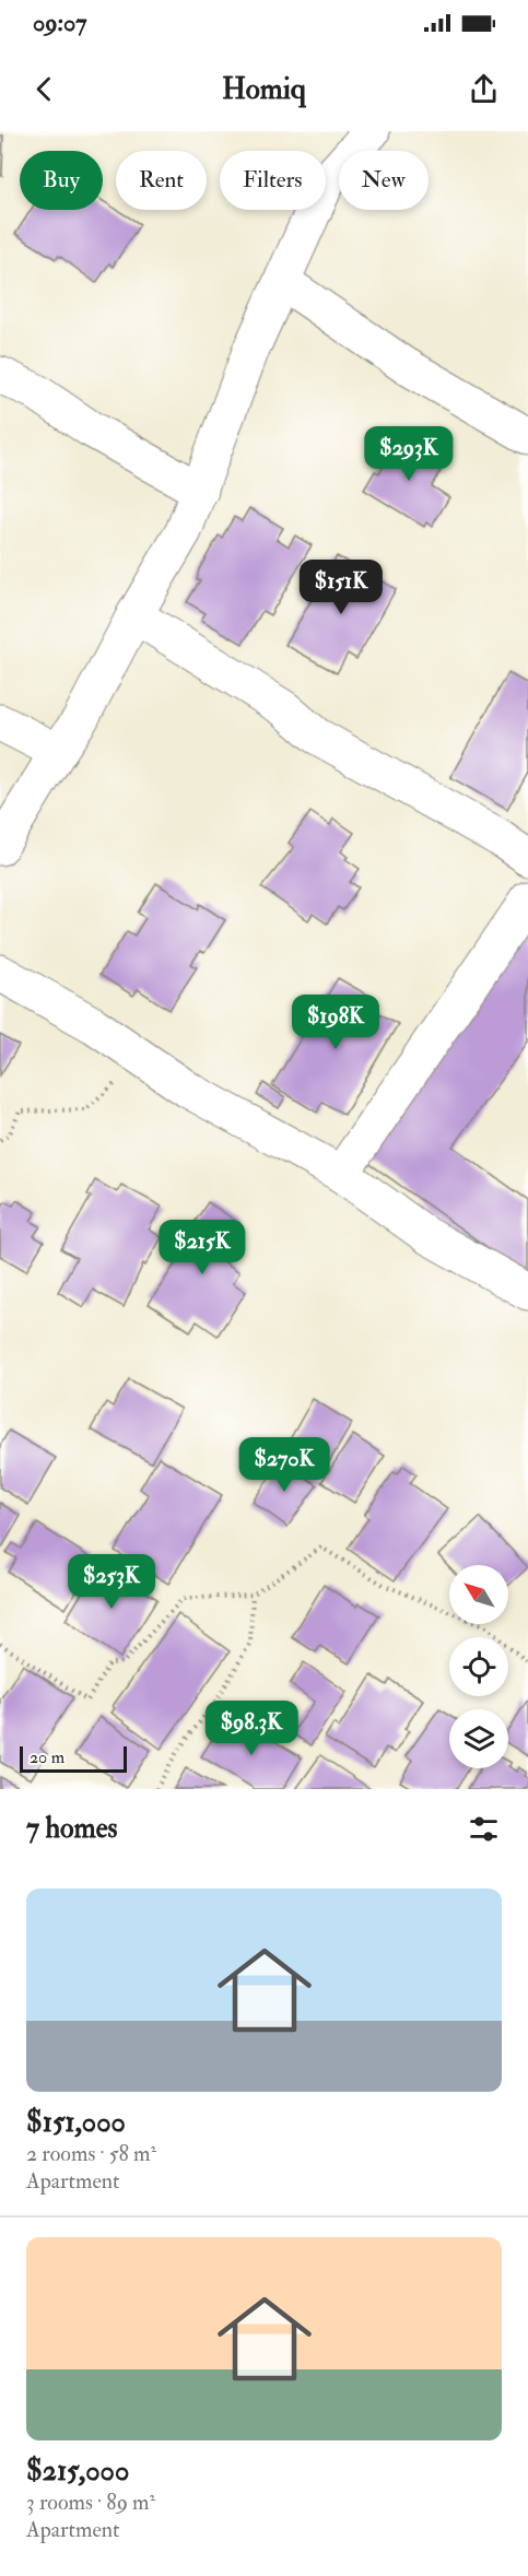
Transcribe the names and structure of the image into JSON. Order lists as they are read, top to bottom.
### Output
{
  "scale_bar": "20 m",
  "north": "top left",
  "page": {
    "status": "09:07",
    "header": "Homiq",
    "chip": [
      "Buy",
      "Rent",
      "Filters",
      "New"
    ],
    "price": [
      "$293K",
      "$151K",
      "$198K",
      "$215K",
      "$270K",
      "$253K",
      "$98.3K"
    ],
    "scale": "20 m",
    "heading": "7 homes",
    "list": [
      {
        "name": "$151,000",
        "note": "2 rooms · 58 m² · Apartment"
      },
      {
        "name": "$215,000",
        "note": "3 rooms · 89 m² · Apartment"
      }
    ]
  }
}
